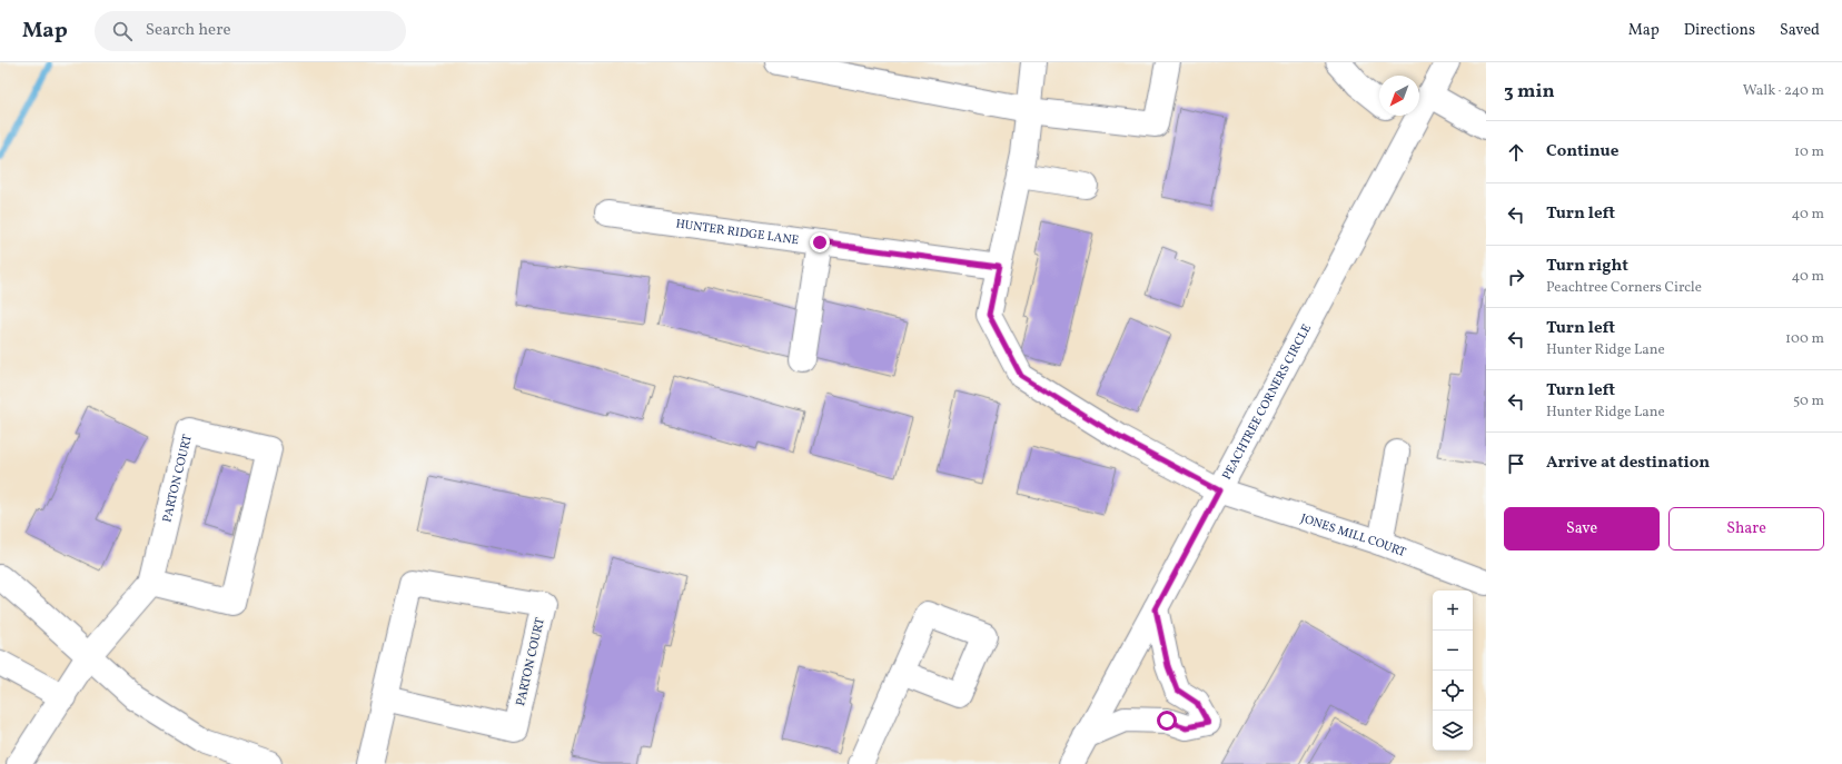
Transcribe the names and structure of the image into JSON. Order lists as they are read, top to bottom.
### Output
{
  "streets": {
    "street": [
      "HUNTER RIDGE LANE",
      "PEACHTREE CORNERS CIRCLE",
      "PARTON COURT",
      "JONES MILL COURT"
    ]
  },
  "crossings": [
    ["PEACHTREE CORNERS CIRCLE", "JONES MILL COURT"]
  ],
  "north": "bottom left",
  "page": {
    "header": "Map",
    "search": "Search here",
    "nav": ["Map", "Directions", "Saved"],
    "heading": ["3 min", "Walk · 240 m"],
    "list": [
      ["Continue", "10 m"],
      ["Turn left", "40 m"],
      ["Turn right", "Peachtree Corners Circle", "40 m"],
      ["Turn left", "Hunter Ridge Lane", "100 m"],
      ["Turn left", "Hunter Ridge Lane", "50 m"],
      "Arrive at destination"
    ],
    "buttons": ["Save", "Share"],
    "map_buttons": ["+", "−"]
  }
}
